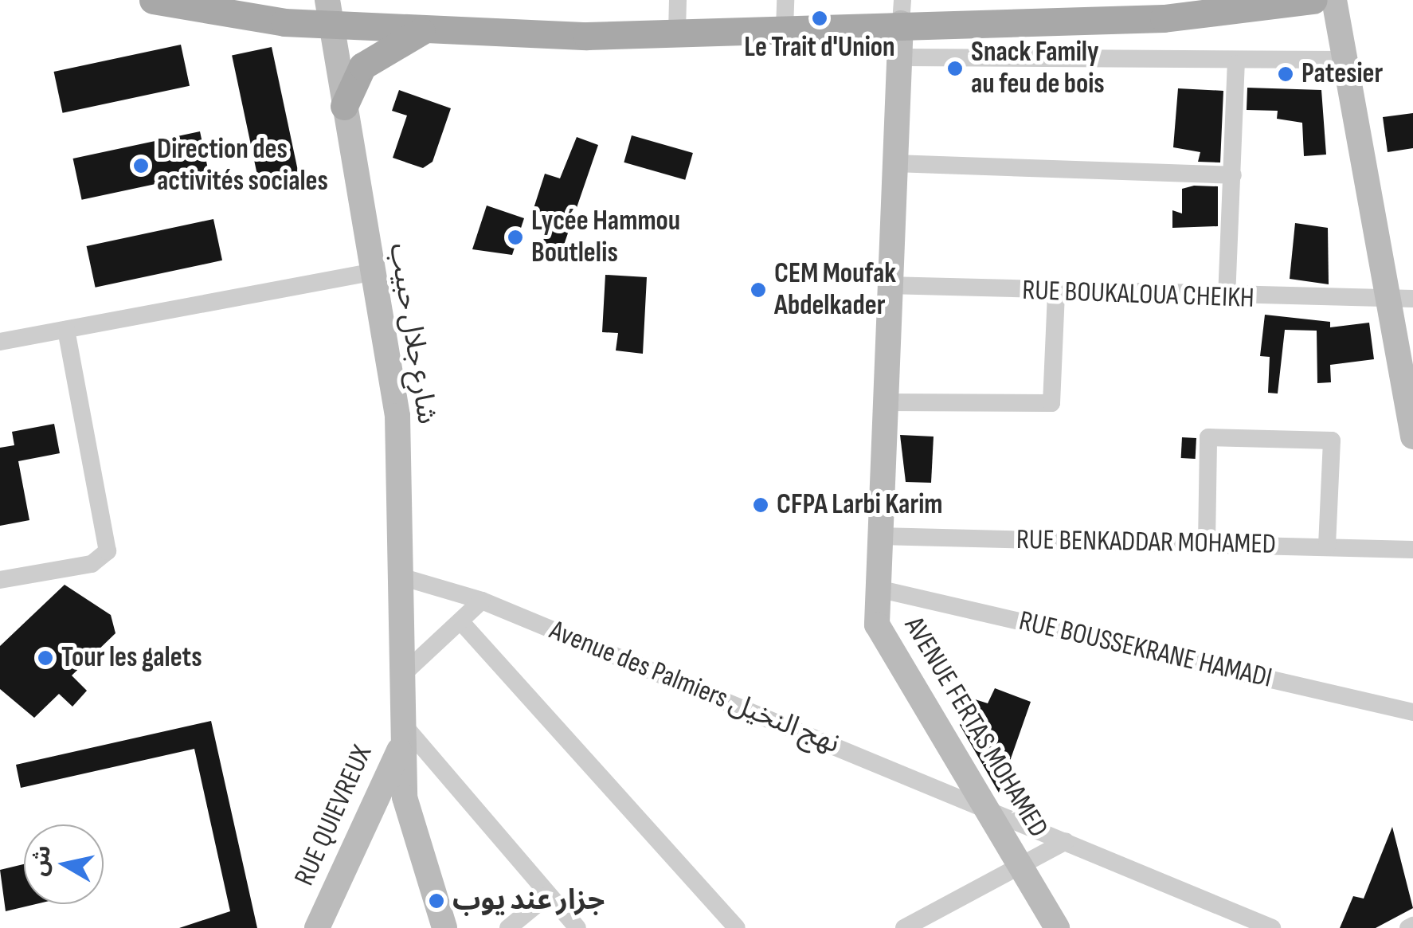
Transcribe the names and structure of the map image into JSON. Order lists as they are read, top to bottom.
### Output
{
  "streets": {
    "street": [
      "RUE BOUKALOUA CHEIKH",
      "شارع جلال حبيب",
      "RUE BENKADDAR MOHAMED",
      "RUE BOUSSEKRANE HAMADI",
      "Avenue des Palmiers نهج النخيل",
      "AVENUE FERTAS MOHAMED",
      "RUE QUIEVREUX"
    ]
  },
  "crossings": [
    ["RUE BOUKALOUA CHEIKH", "AVENUE FERTAS MOHAMED"],
    ["شارع جلال حبيب", "Avenue des Palmiers نهج النخيل"],
    ["شارع جلال حبيب", "RUE QUIEVREUX"],
    ["RUE BENKADDAR MOHAMED", "AVENUE FERTAS MOHAMED"],
    ["RUE BOUSSEKRANE HAMADI", "AVENUE FERTAS MOHAMED"],
    ["Avenue des Palmiers نهج النخيل", "AVENUE FERTAS MOHAMED"]
  ],
  "places": [
    "Le Trait d'Union",
    "Snack Family au feu de bois",
    "Patesier",
    "Direction des activités sociales",
    "Lycée Hammou Boutlelis",
    "CEM Moufak Abdelkader",
    "CFPA Larbi Karim",
    "Tour les galets",
    "جزار عند يوب"
  ],
  "north": "left"
}
